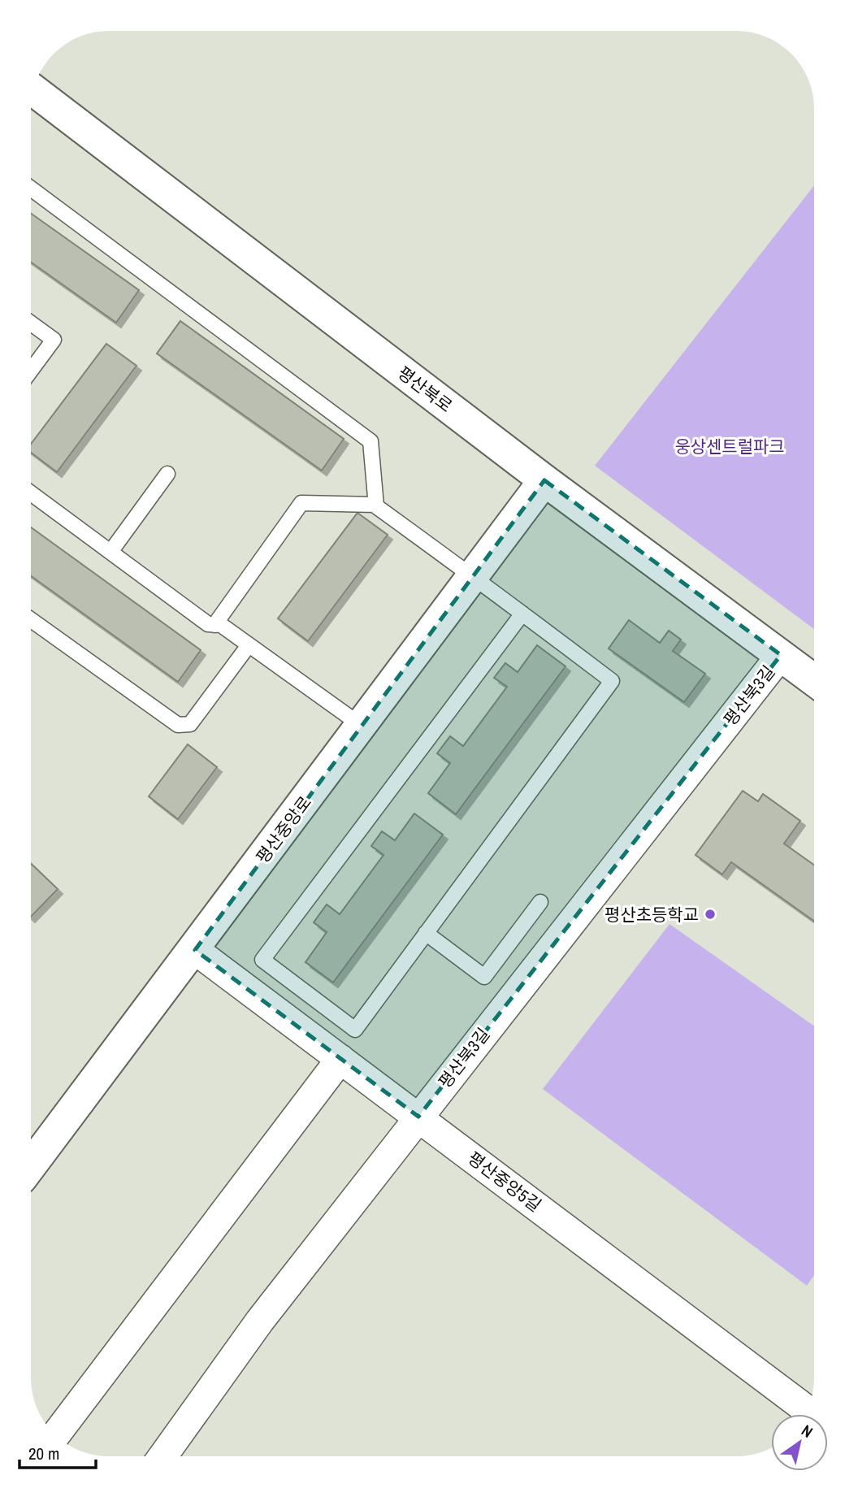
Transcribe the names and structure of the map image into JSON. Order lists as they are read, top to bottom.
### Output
{
  "streets": {
    "street": [
      "평산북로",
      "평산북3길",
      "평산중앙로",
      "평산중앙5길"
    ]
  },
  "crossings": [
    ["평산북로", "평산북3길"],
    ["평산북로", "평산중앙로"],
    ["평산북3길", "평산중앙5길"],
    ["평산중앙로", "평산중앙5길"]
  ],
  "parks": ["웅상센트럴파크"],
  "places": ["평산초등학교"],
  "scale_bar": "20 m",
  "north": "top right"
}
